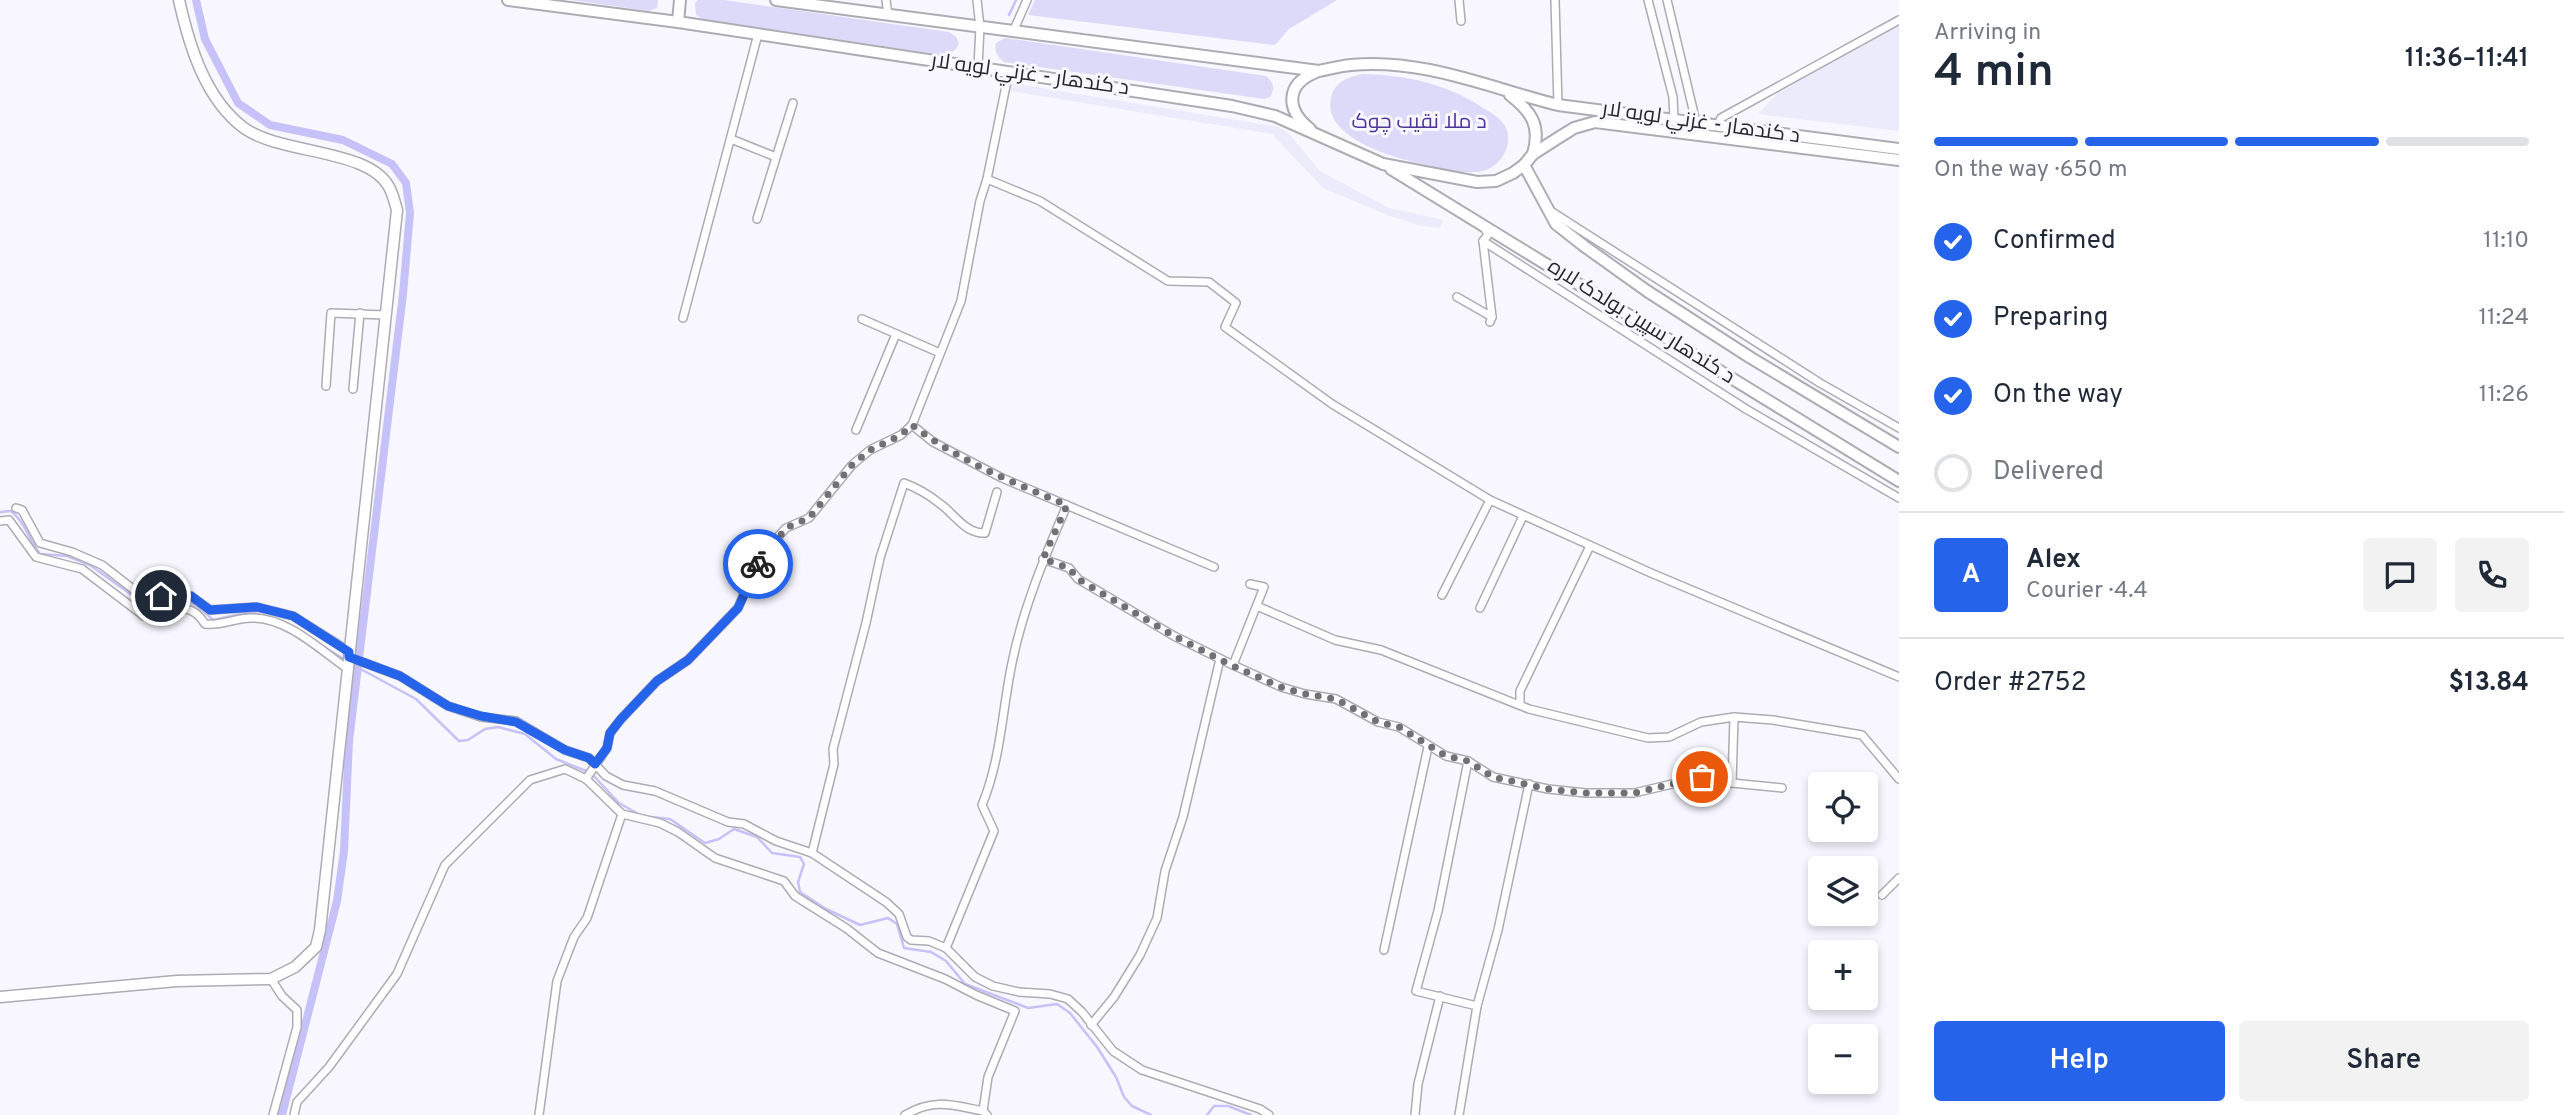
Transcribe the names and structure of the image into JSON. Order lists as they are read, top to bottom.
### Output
{
  "streets": {
    "highway": ["د کندهار - غزني لويه لار", "د کندهار سپین بولدک لاره"]
  },
  "crossings": [
    ["د کندهار - غزني لويه لار", "د کندهار سپین بولدک لاره"]
  ],
  "parks": ["د ملا نقيب چوک"],
  "page": {
    "heading": ["4 min", "Arriving in", "11:36–11:41"],
    "panel": [
      "Alex",
      "Courier · 4.4",
      "Order #2752",
      "$13.84"
    ],
    "bar": "On the way · 650 m",
    "list": [
      ["Confirmed", "11:10"],
      ["Preparing", "11:24"],
      ["On the way", "11:26"],
      "Delivered"
    ],
    "round": "A",
    "map_buttons": ["+", "−"],
    "buttons": ["Help", "Share"]
  }
}
